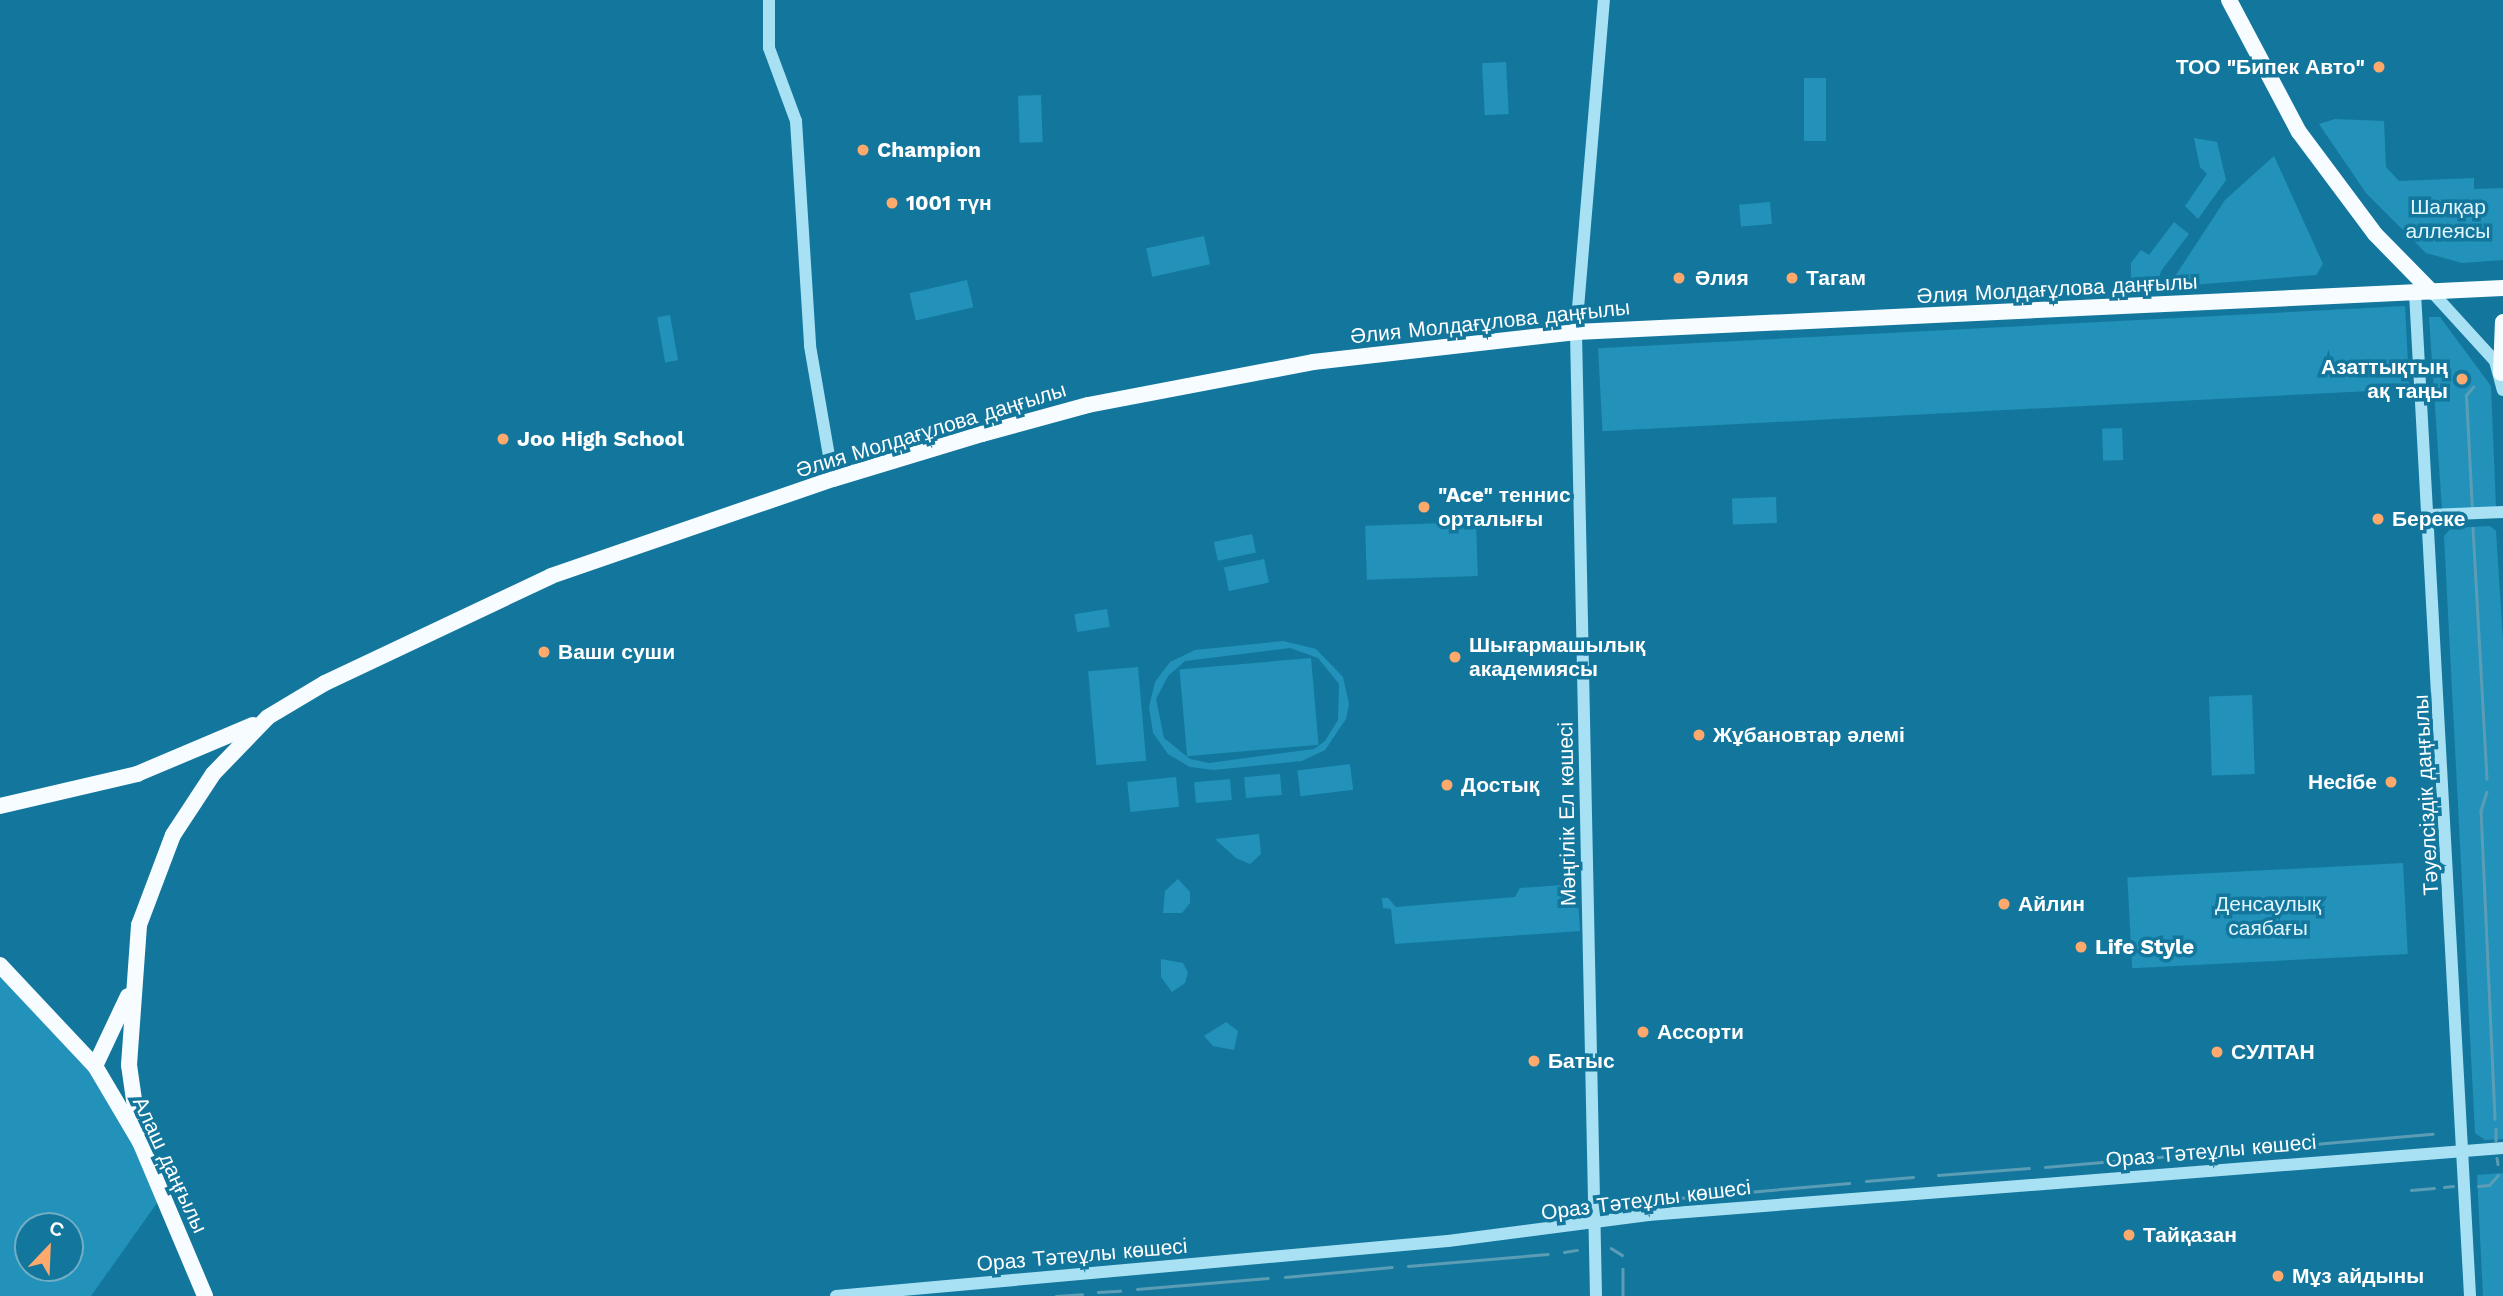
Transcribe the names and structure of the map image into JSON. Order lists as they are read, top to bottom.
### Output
{
  "streets": {
    "main road": ["Әлия Молдағұлова даңғылы", "Алаш даңғылы"],
    "street": ["Тәуелсіздік даңғылы", "Мәңгілік Ел көшесі", "Ораз Тәтеұлы көшесі"]
  },
  "crossings": [
    ["Әлия Молдағұлова даңғылы", "Тәуелсіздік даңғылы"],
    ["Әлия Молдағұлова даңғылы", "Мәңгілік Ел көшесі"],
    ["Тәуелсіздік даңғылы", "Ораз Тәтеұлы көшесі"],
    ["Мәңгілік Ел көшесі", "Ораз Тәтеұлы көшесі"]
  ],
  "parks": ["Шалқар аллеясы", "Денсаулық саябағы"],
  "places": [
    "ТОО \"Бипек Авто\"",
    "Champion",
    "1001 түн",
    "Әлия",
    "Тагам",
    "Азаттықтың ақ таңы",
    "Joo High School",
    "\"Ace\" теннис орталығы",
    "Береке",
    "Ваши суши",
    "Шығармашылық академиясы",
    "Жұбановтар әлемі",
    "Несiбе",
    "Достық",
    "Айлин",
    "Life Style",
    "Ассорти",
    "СУЛТАН",
    "Батыс",
    "Тайқазан",
    "Мұз айдыны"
  ],
  "north": "top right"
}
